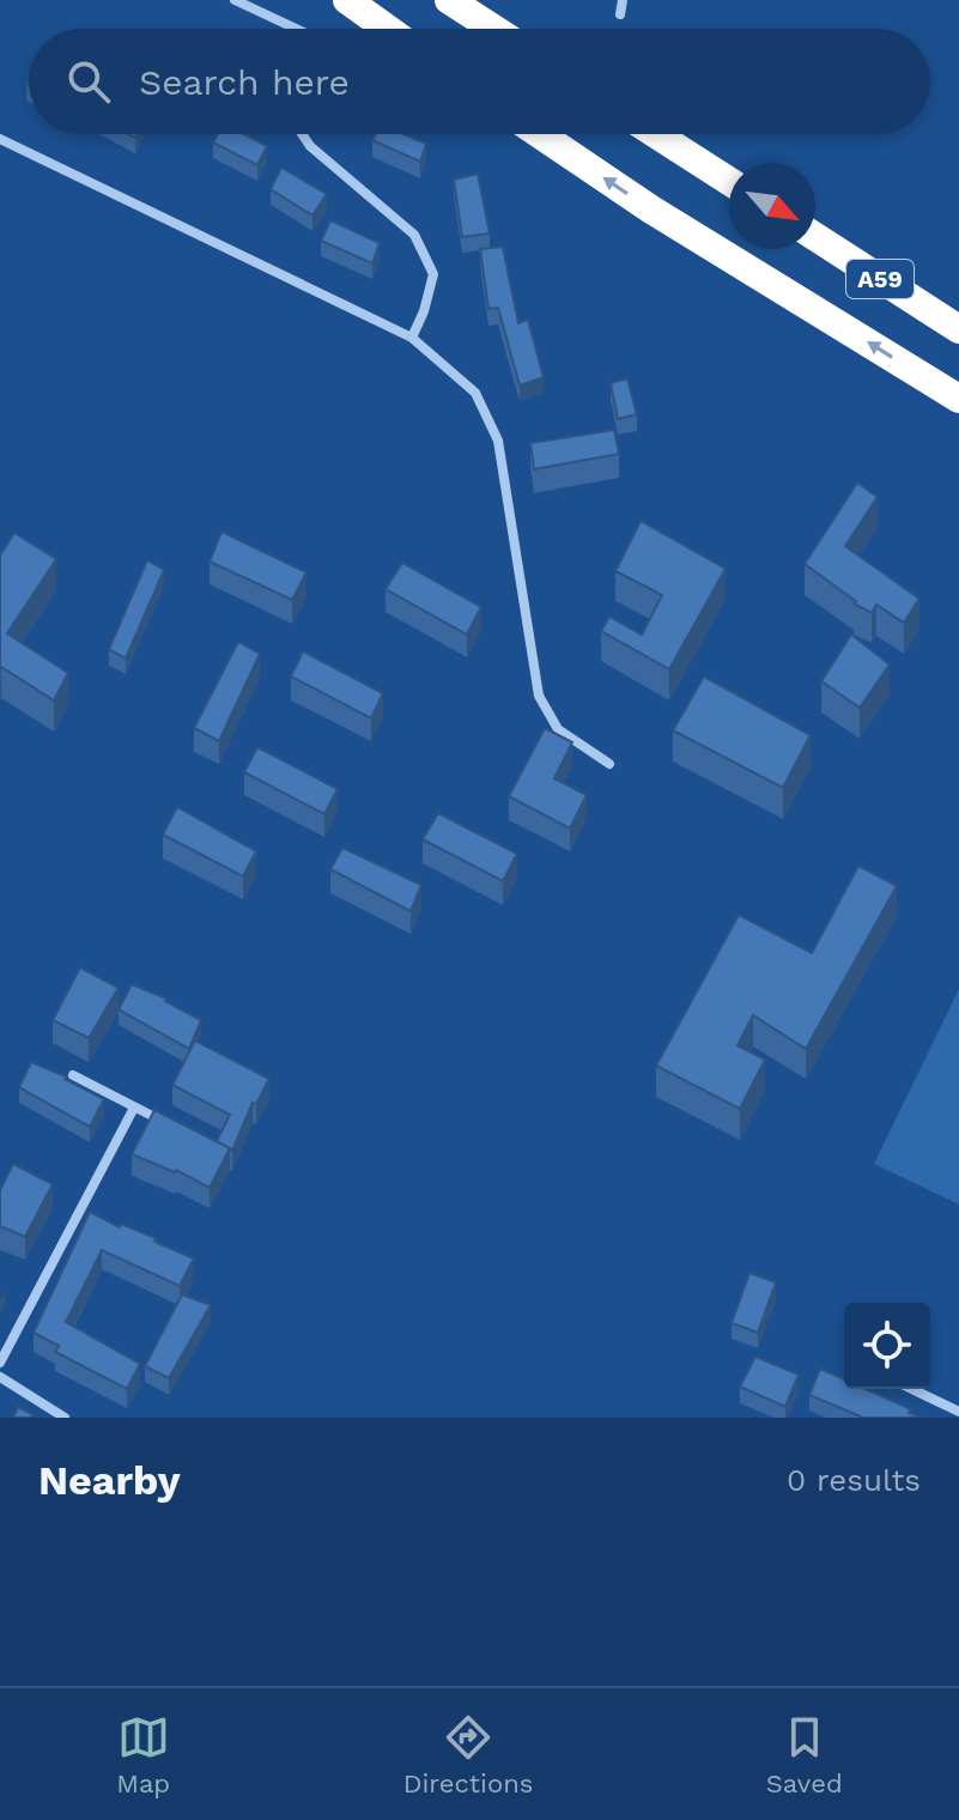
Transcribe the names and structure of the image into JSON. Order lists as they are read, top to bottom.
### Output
{
  "streets": {
    "highway": ["A59"]
  },
  "north": "bottom right",
  "page": {
    "search": "Search here",
    "heading": ["Nearby", "0 results"],
    "nav": ["Map", "Directions", "Saved"]
  }
}
